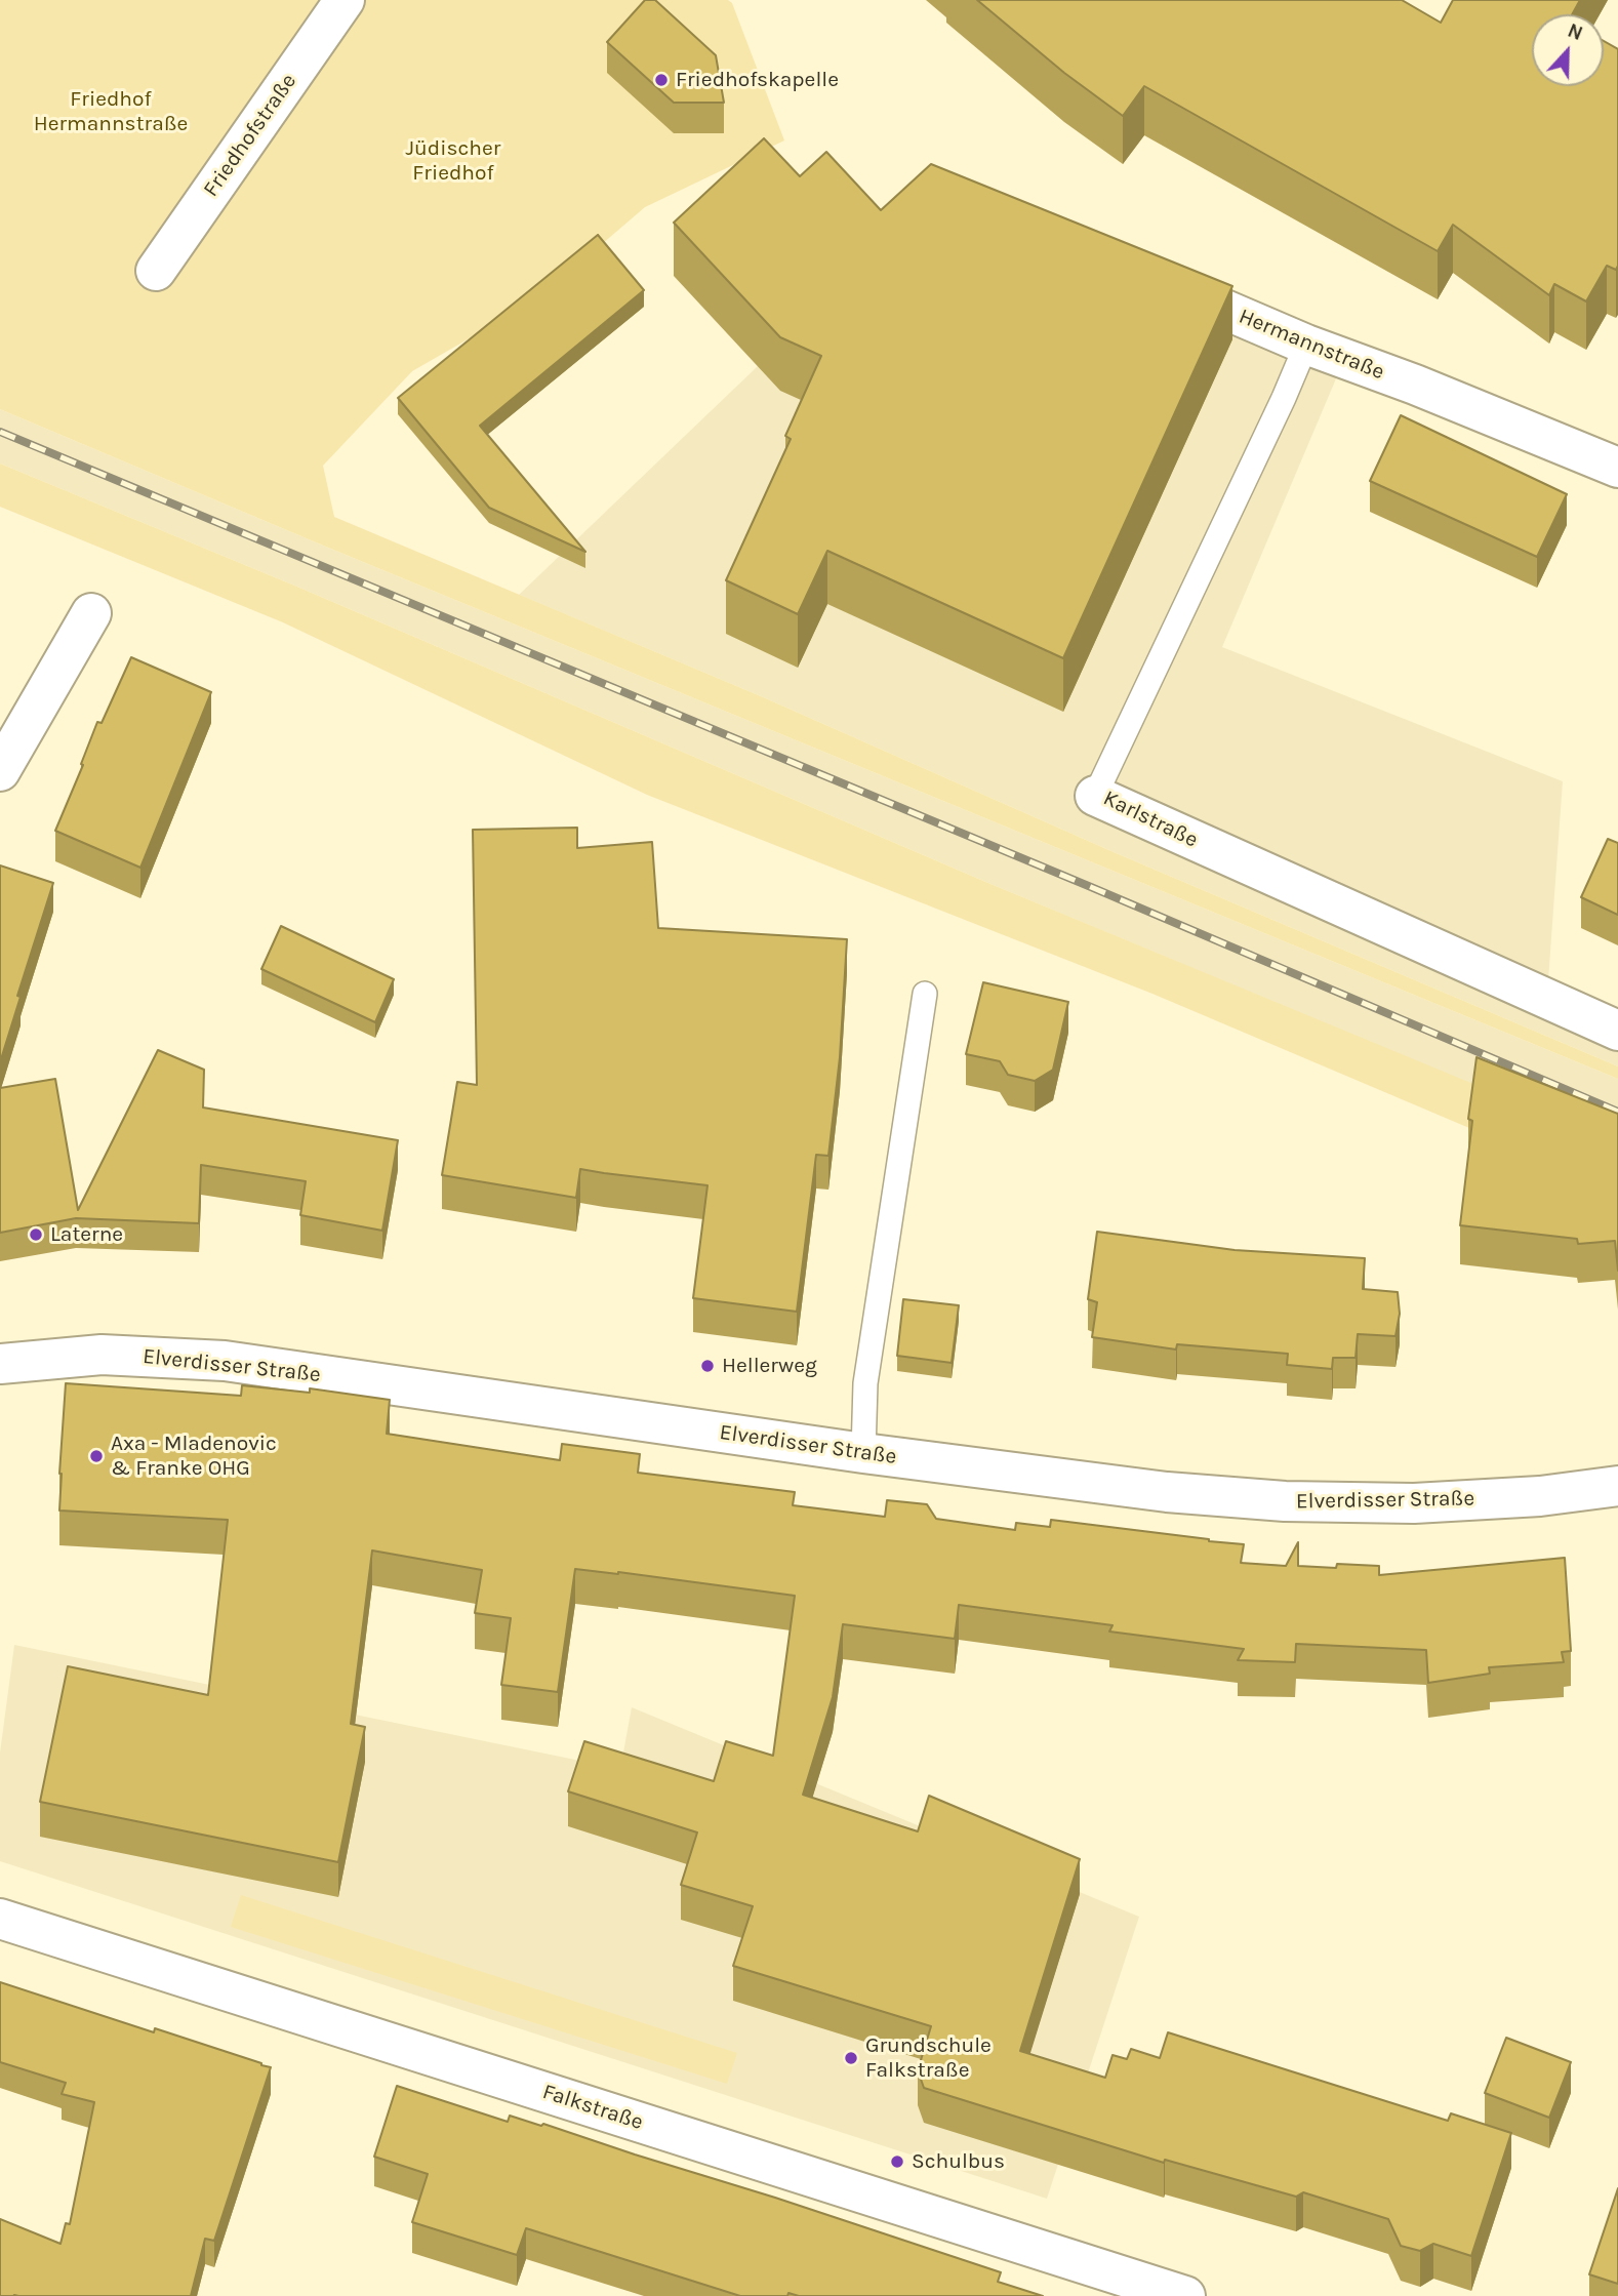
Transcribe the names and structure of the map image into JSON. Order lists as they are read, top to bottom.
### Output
{
  "streets": {
    "street": [
      "Friedhofstraße",
      "Hermannstraße",
      "Karlstraße",
      "Elverdisser Straße",
      "Falkstraße"
    ]
  },
  "crossings": [
    ["Hermannstraße", "Karlstraße"]
  ],
  "parks": ["Friedhof Hermannstraße", "Jüdischer Friedhof"],
  "places": [
    "Friedhofskapelle",
    "Laterne",
    "Hellerweg",
    "Axa - Mladenovic & Franke OHG",
    "Grundschule Falkstraße",
    "Schulbus"
  ],
  "north": "top"
}
